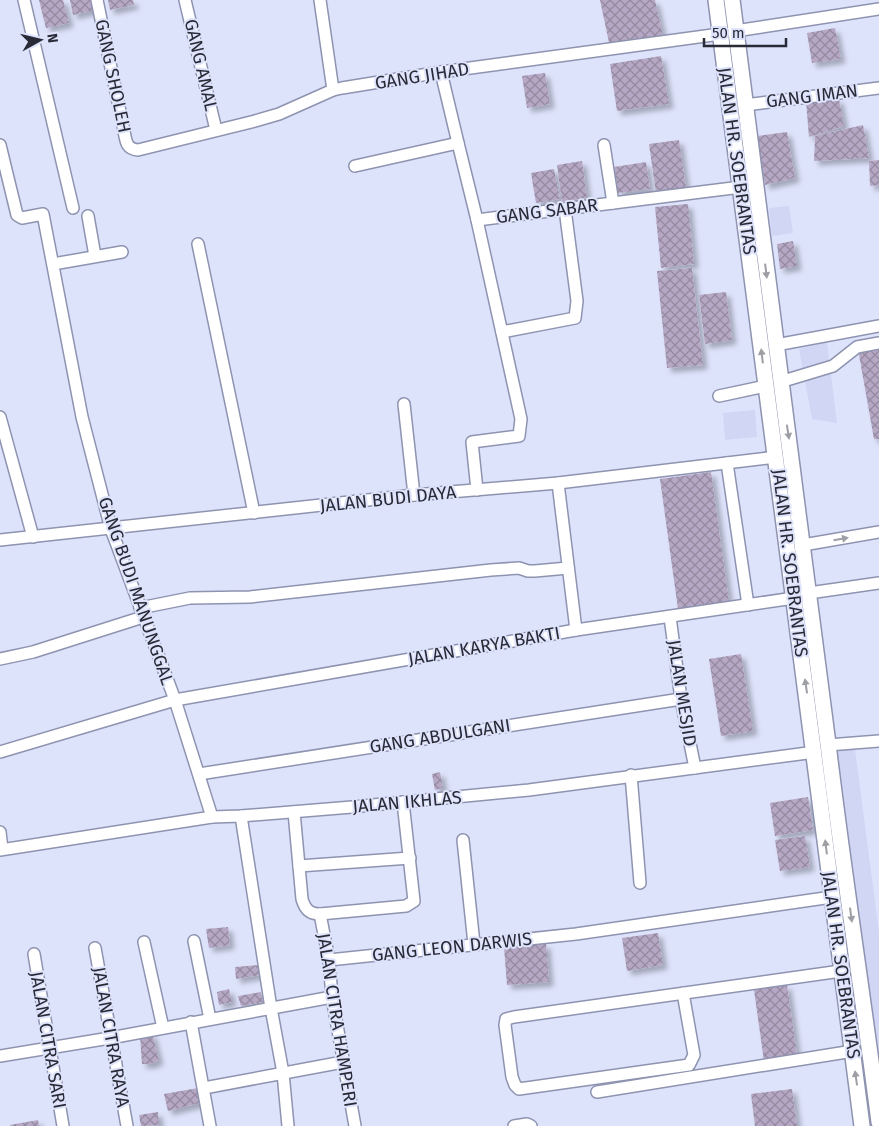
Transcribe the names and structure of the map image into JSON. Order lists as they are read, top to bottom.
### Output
{
  "streets": {
    "main road": ["JALAN HR. SOEBRANTAS"],
    "street": [
      "GANG AMAL",
      "GANG SHOLEH",
      "GANG JIHAD",
      "GANG IMAN",
      "GANG SABAR",
      "JALAN BUDI DAYA",
      "GANG BUDI MANUNGGAL",
      "JALAN KARYA BAKTI",
      "JALAN MESJID",
      "GANG ABDULGANI",
      "JALAN IKHLAS",
      "GANG LEON DARWIS",
      "JALAN CITRA HAMPERI",
      "JALAN CITRA RAYA",
      "JALAN CITRA SARI"
    ]
  },
  "crossings": [
    ["GANG AMAL", "GANG JIHAD"],
    ["GANG SHOLEH", "GANG JIHAD"],
    ["GANG JIHAD", "JALAN HR. SOEBRANTAS"],
    ["GANG JIHAD", "GANG SABAR"],
    ["GANG IMAN", "JALAN HR. SOEBRANTAS"],
    ["JALAN HR. SOEBRANTAS", "GANG SABAR"],
    ["JALAN HR. SOEBRANTAS", "JALAN BUDI DAYA"],
    ["JALAN HR. SOEBRANTAS", "JALAN KARYA BAKTI"],
    ["JALAN HR. SOEBRANTAS", "JALAN IKHLAS"],
    ["JALAN HR. SOEBRANTAS", "GANG LEON DARWIS"],
    ["JALAN BUDI DAYA", "GANG BUDI MANUNGGAL"],
    ["GANG BUDI MANUNGGAL", "JALAN KARYA BAKTI"],
    ["GANG BUDI MANUNGGAL", "GANG ABDULGANI"],
    ["GANG BUDI MANUNGGAL", "JALAN IKHLAS"],
    ["JALAN KARYA BAKTI", "JALAN MESJID"],
    ["JALAN MESJID", "GANG ABDULGANI"],
    ["JALAN MESJID", "JALAN IKHLAS"],
    ["GANG LEON DARWIS", "JALAN CITRA HAMPERI"]
  ],
  "scale_bar": "50 m",
  "north": "right"
}
